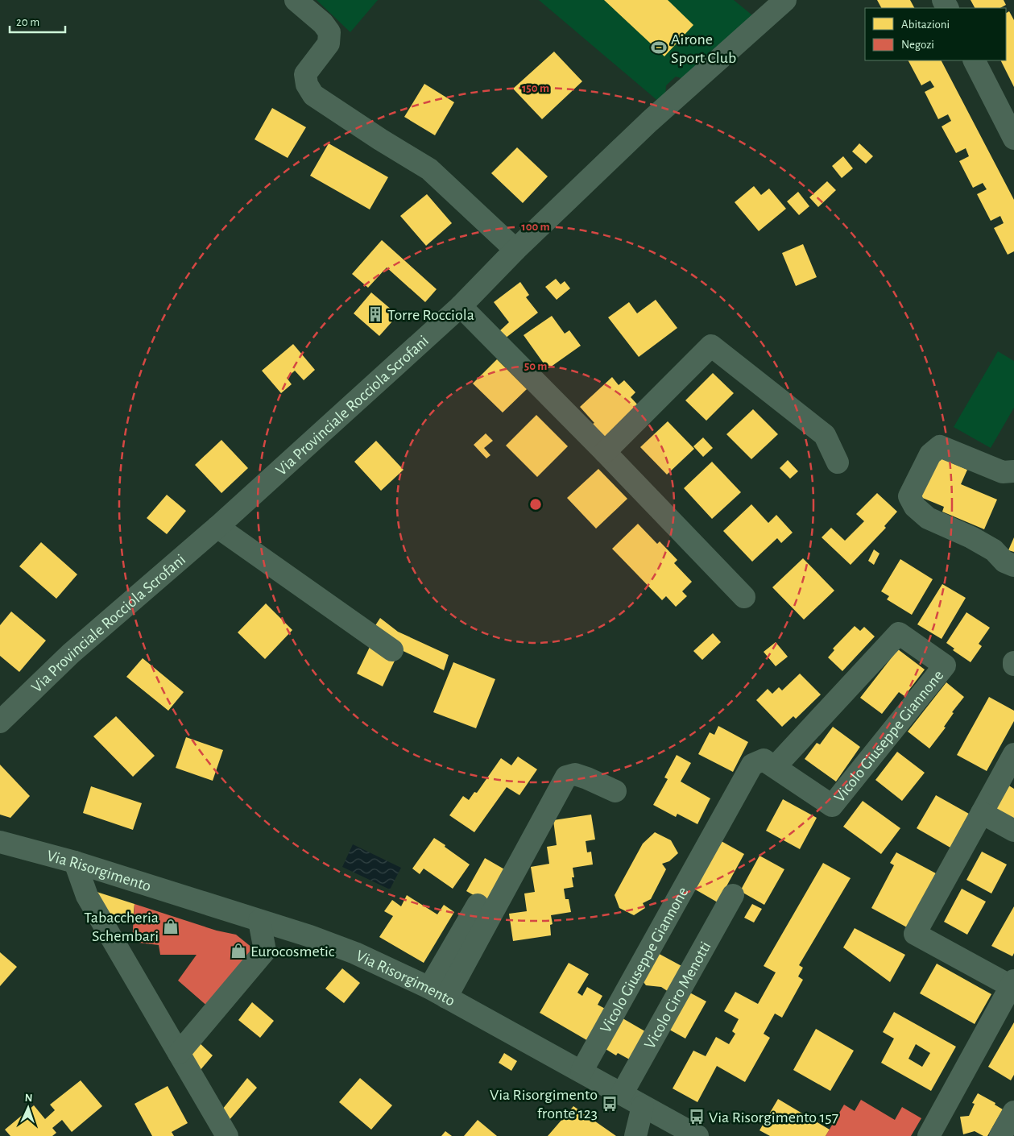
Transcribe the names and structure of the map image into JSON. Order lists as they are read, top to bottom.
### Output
{
  "streets": {
    "street": [
      "Via Provinciale Rocciola Scrofani",
      "Vicolo Giuseppe Giannone",
      "Via Risorgimento",
      "Vicolo Ciro Menotti"
    ]
  },
  "crossings": [
    ["Vicolo Giuseppe Giannone", "Via Risorgimento"],
    ["Via Risorgimento", "Vicolo Ciro Menotti"]
  ],
  "places": {
    "sports": ["Airone Sport Club"],
    "building": ["Torre Rocciola"],
    "shop": ["Tabaccheria Schembari", "Eurocosmetic"],
    "bus stop": ["Via Risorgimento fronte 123", "Via Risorgimento 157"]
  },
  "legend": ["Abitazioni", "Negozi"],
  "scale_bar": "20 m",
  "north": "top",
  "rings": ["150 m", "100 m", "50 m"]
}
